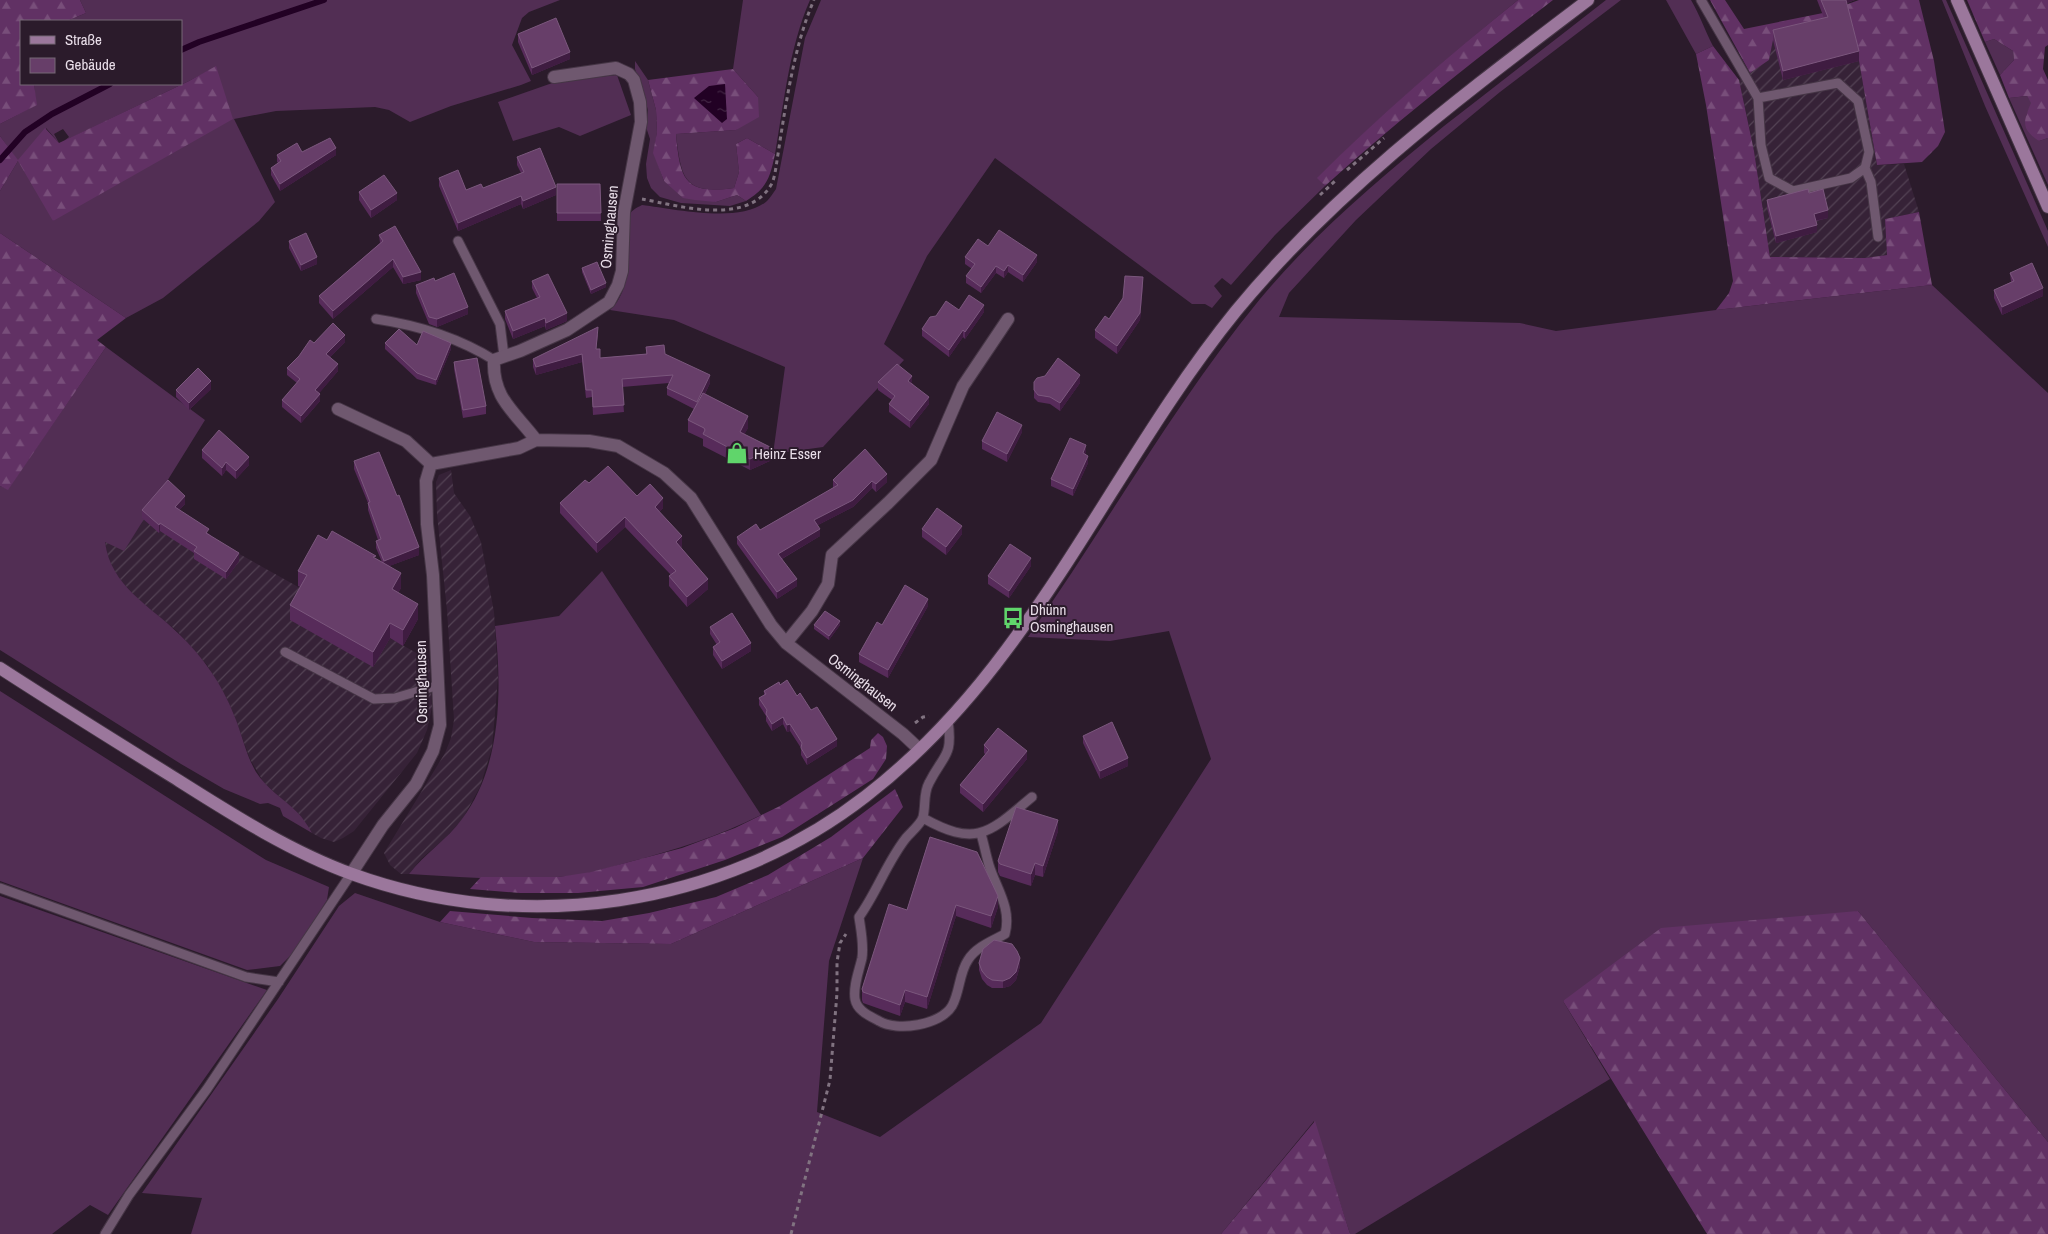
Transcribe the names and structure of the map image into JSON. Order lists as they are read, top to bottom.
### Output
{
  "streets": {
    "street": ["Osminghausen"]
  },
  "places": {
    "shop": ["Heinz Esser"],
    "bus stop": ["Dhünn Osminghausen"]
  },
  "legend": ["Straße", "Gebäude"]
}
